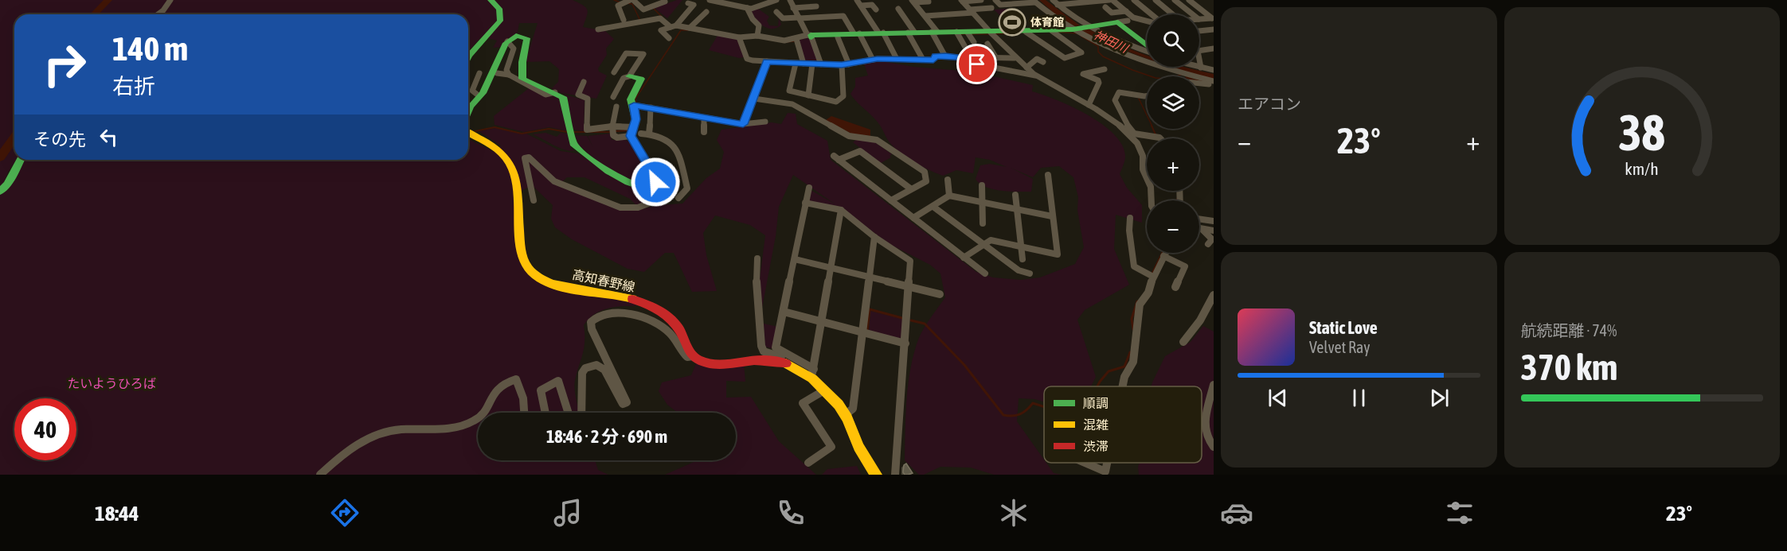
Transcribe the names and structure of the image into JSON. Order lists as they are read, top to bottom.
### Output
{
  "streets": {
    "street": ["高知春野線"]
  },
  "water": ["神田川"],
  "parks": ["たいようひろば"],
  "places": {
    "sports": ["体育館"]
  },
  "legend": ["順調", "混雑", "渋滞"],
  "page": {
    "tile": [
      "エアコン",
      ["航続距離 · 74%", "370 km"]
    ],
    "map_buttons": ["+", "−"],
    "turn": ["140 m", "右折"],
    "then": "その先",
    "heat": ["−", "23°", "+"],
    "song": ["Static Love", "Velvet Ray"],
    "limit": "40",
    "trip": "18:46 · 2 分 · 690 m",
    "tabs": ["18:44", "23°"],
    "gauge": ["38", "km/h"]
  }
}
